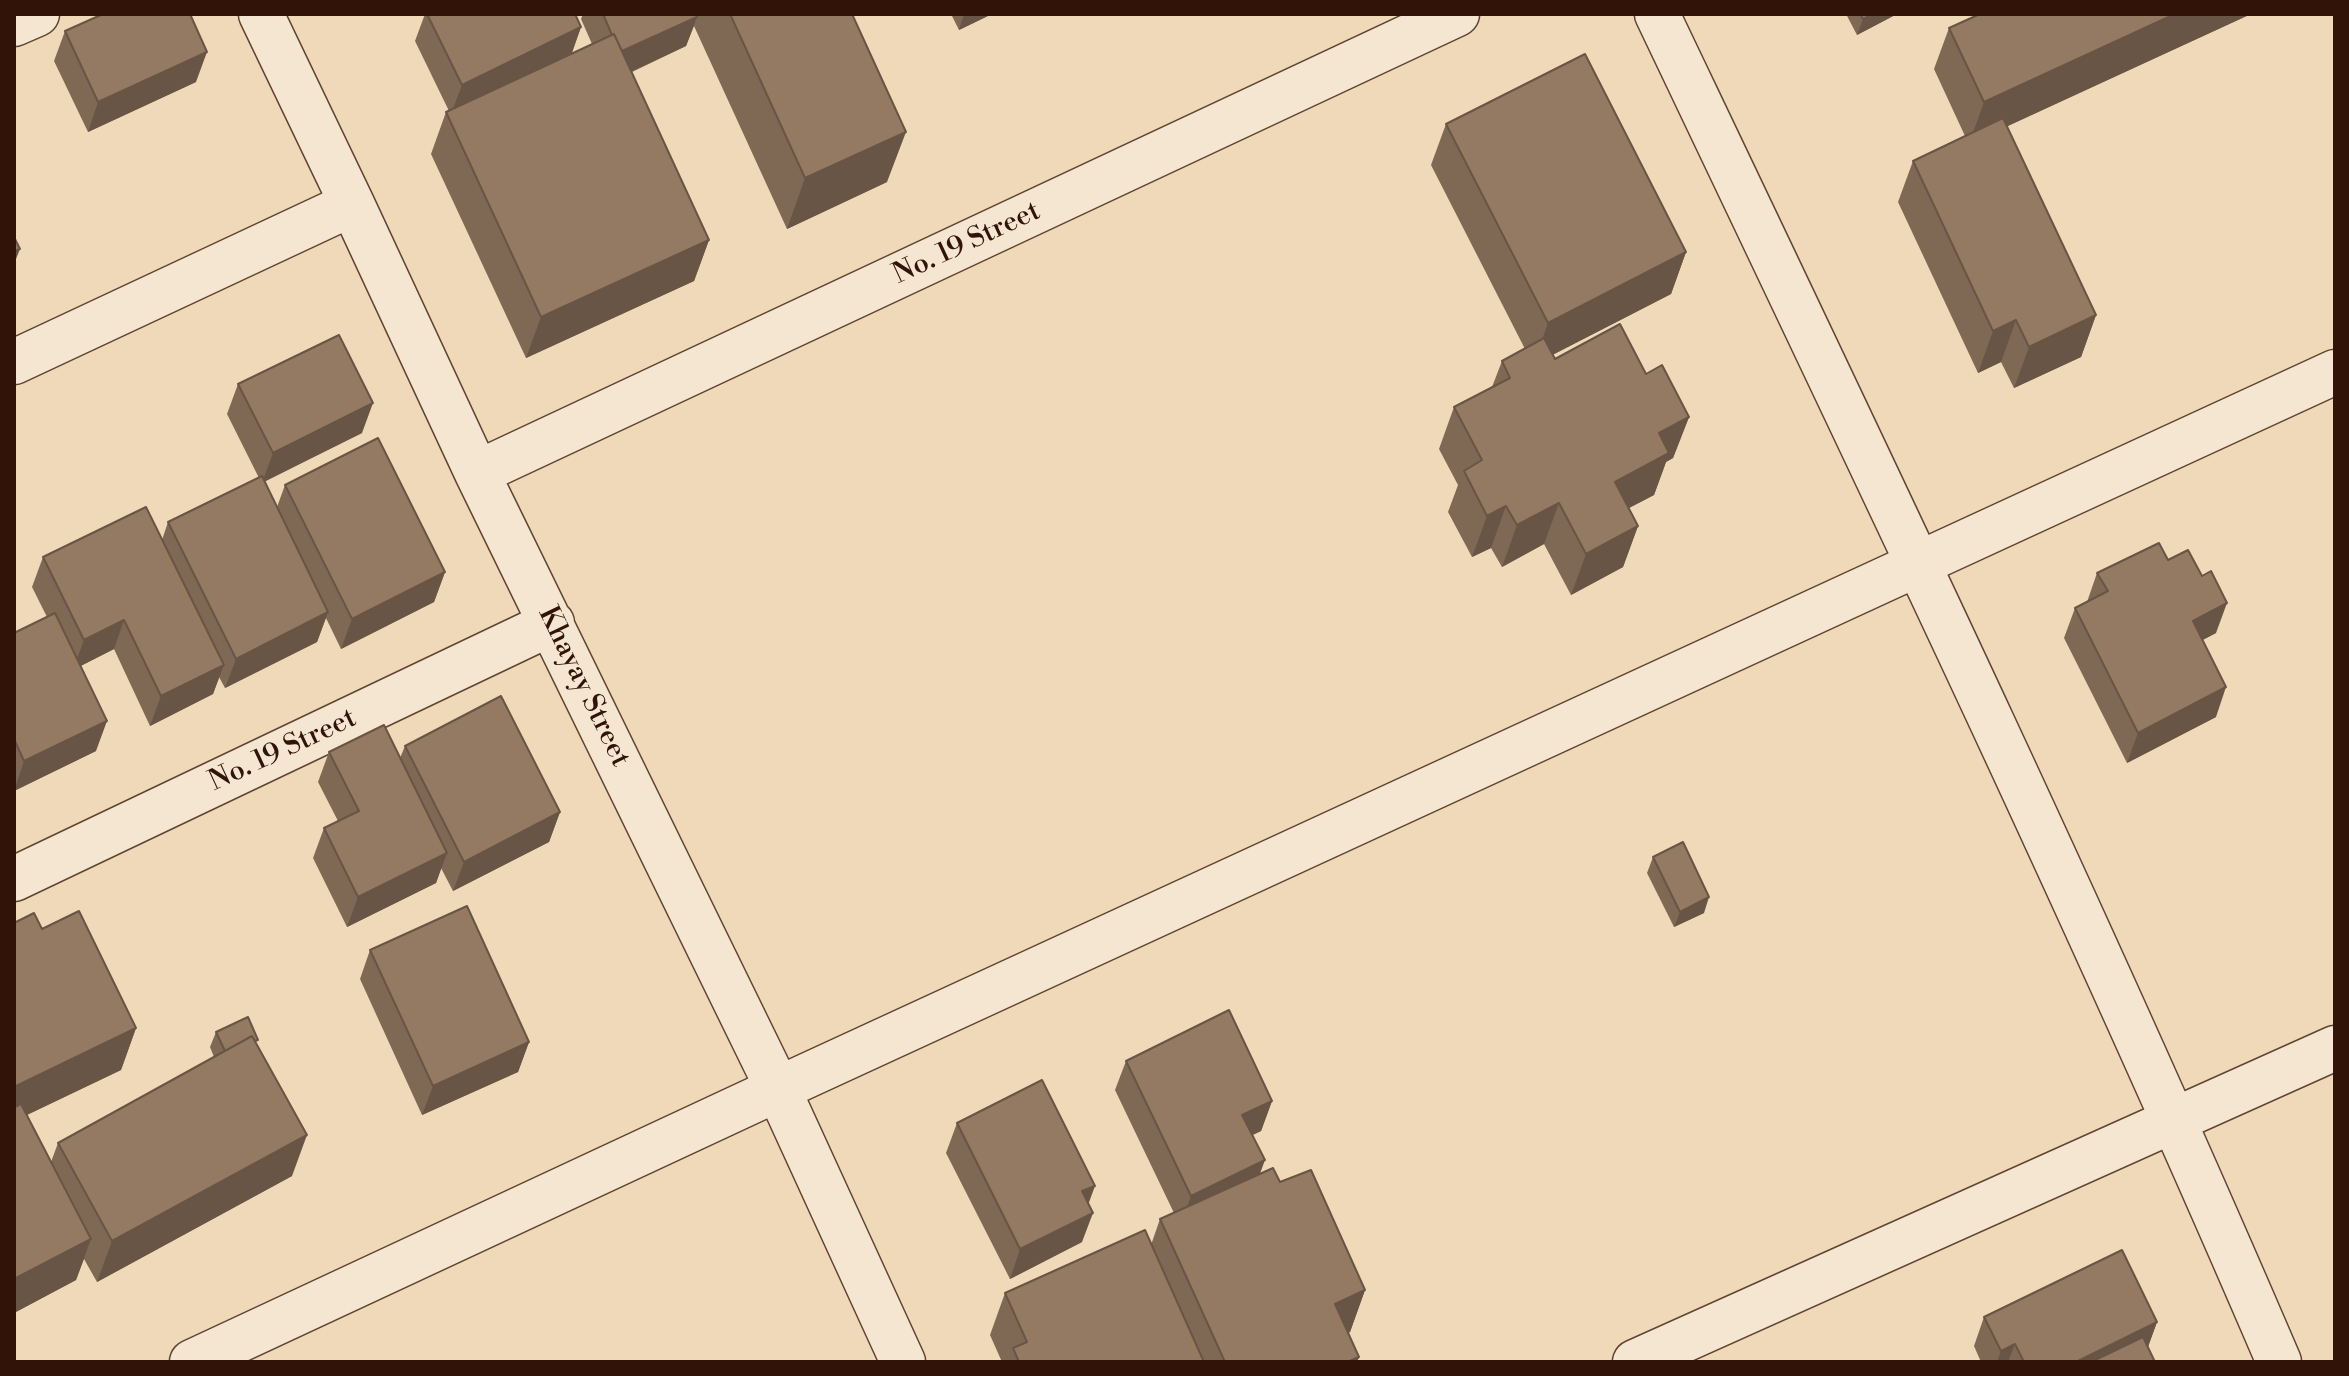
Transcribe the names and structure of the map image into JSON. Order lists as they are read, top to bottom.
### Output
{
  "streets": {
    "street": ["No. 19 Street", "Khayay Street"]
  },
  "crossings": [
    ["No. 19 Street", "Khayay Street"]
  ]
}
